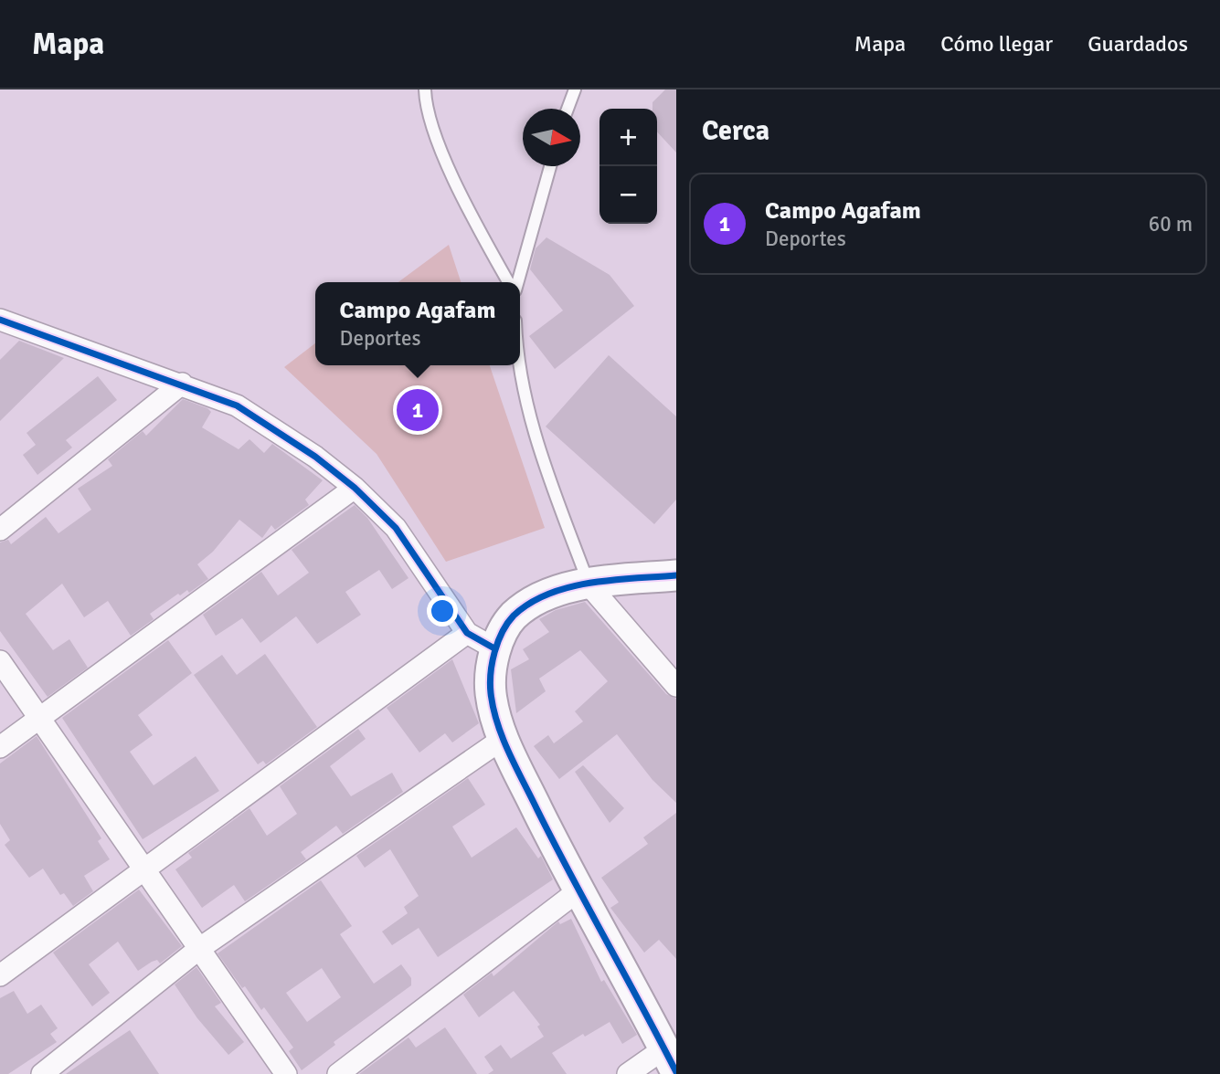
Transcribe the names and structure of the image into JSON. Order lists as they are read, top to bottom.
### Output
{
  "north": "right",
  "page": {
    "header": "Mapa",
    "nav": ["Mapa", "Cómo llegar", "Guardados"],
    "heading": "Cerca",
    "map_buttons": ["+", "−"],
    "list": [
      {
        "mark": "1",
        "name": "Campo Agafam",
        "note": "Deportes",
        "value": "60 m"
      }
    ],
    "popup": ["Campo Agafam", "Deportes"],
    "pins": "1"
  }
}
